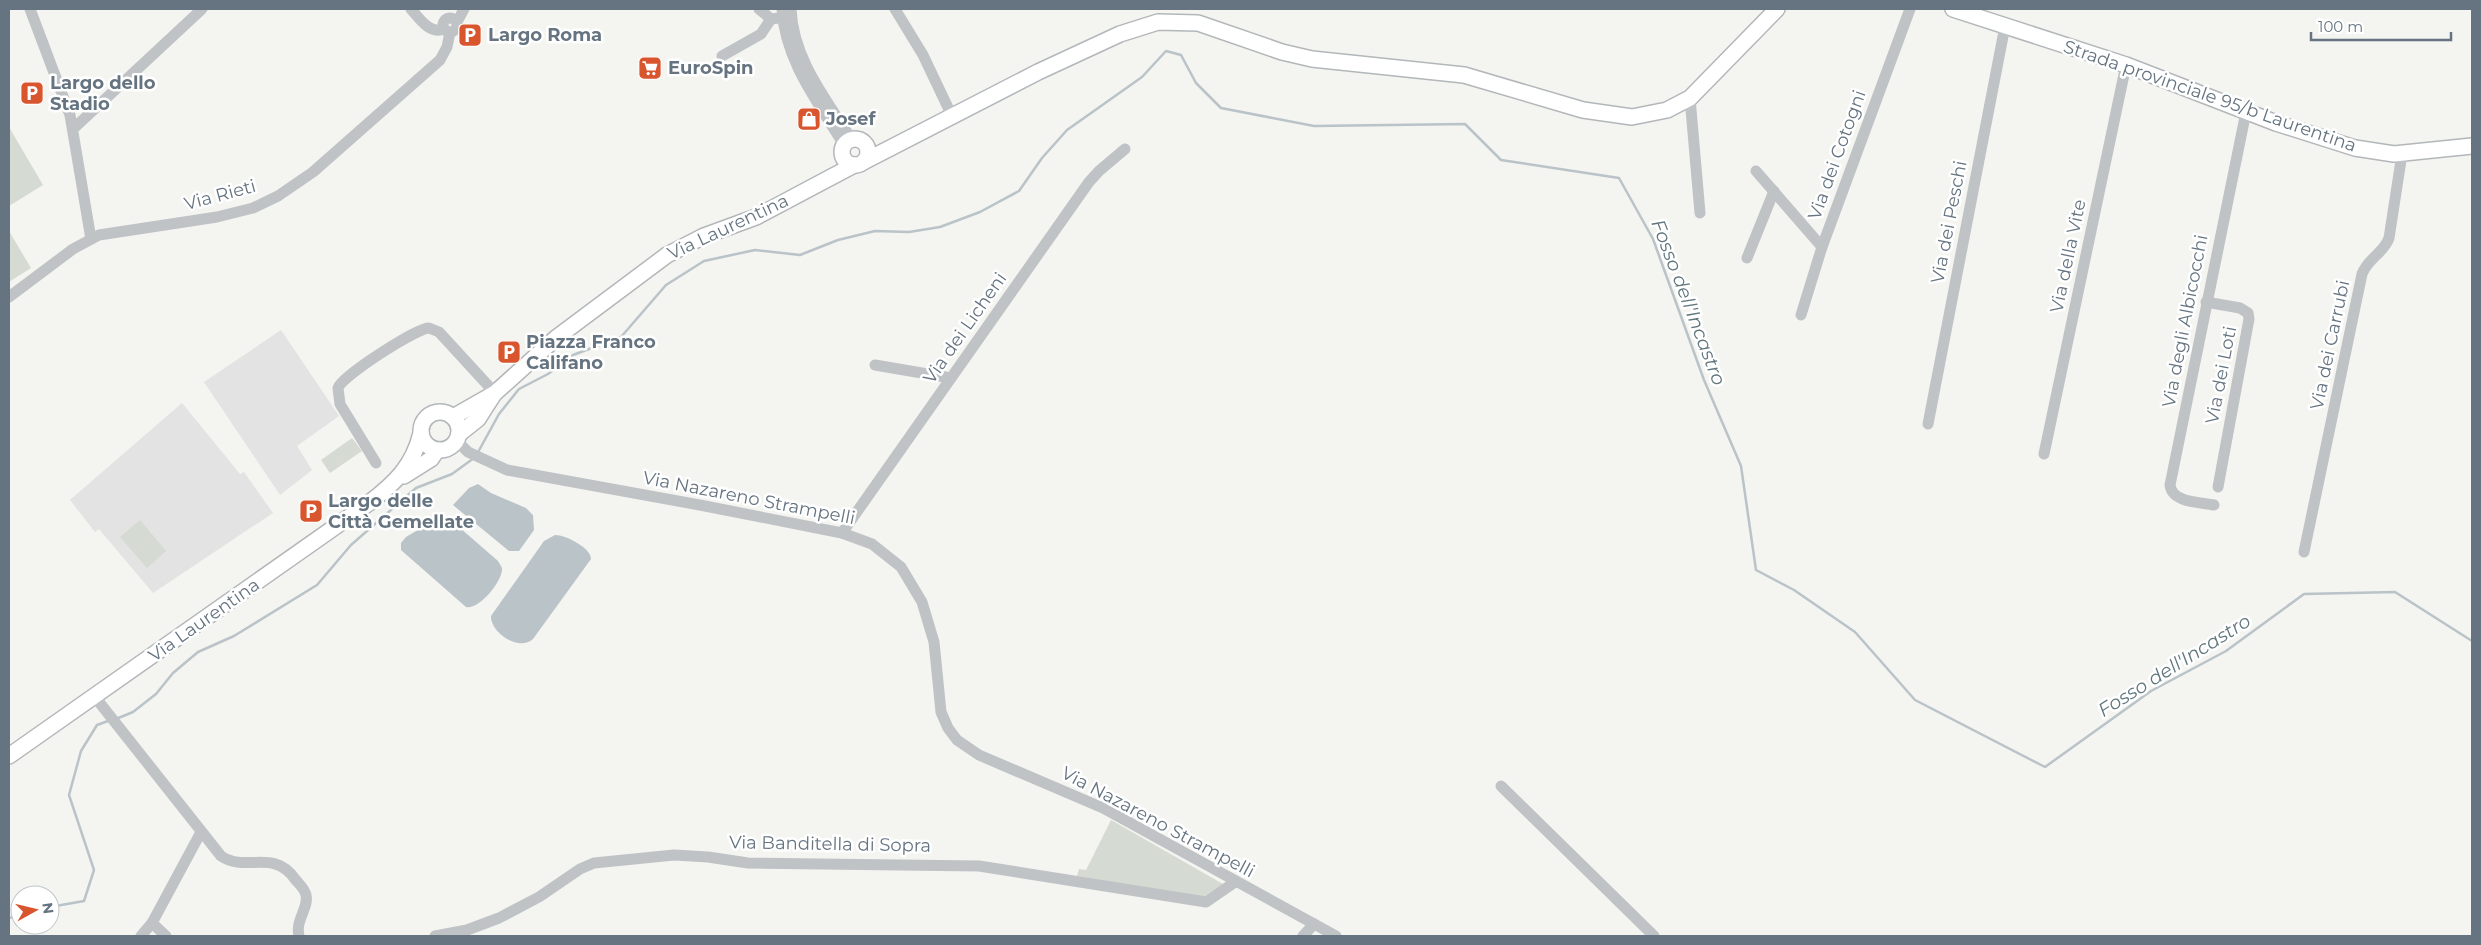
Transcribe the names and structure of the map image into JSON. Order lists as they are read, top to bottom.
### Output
{
  "streets": {
    "main road": ["Strada provinciale 95/b Laurentina", "Via Laurentina"],
    "street": [
      "Via dei Cotogni",
      "Via Rieti",
      "Via dei Peschi",
      "Via della Vite",
      "Via degli Albicocchi",
      "Via dei Licheni",
      "Via dei Carrubi",
      "Via dei Loti",
      "Via Nazareno Strampelli",
      "Via Banditella di Sopra"
    ]
  },
  "crossings": [
    ["Strada provinciale 95/b Laurentina", "Via dei Peschi"],
    ["Strada provinciale 95/b Laurentina", "Via della Vite"],
    ["Strada provinciale 95/b Laurentina", "Via degli Albicocchi"],
    ["Strada provinciale 95/b Laurentina", "Via dei Carrubi"],
    ["Via Laurentina", "Via Nazareno Strampelli"],
    ["Via degli Albicocchi", "Via dei Loti"],
    ["Via dei Licheni", "Via Nazareno Strampelli"],
    ["Via Nazareno Strampelli", "Via Banditella di Sopra"]
  ],
  "water": ["Fosso dell'Incastro"],
  "places": {
    "parking": [
      "Largo Roma",
      "Largo dello Stadio",
      "Piazza Franco Califano",
      "Largo delle Città Gemellate"
    ],
    "supermarket": ["EuroSpin"],
    "shop": ["Josef"]
  },
  "scale_bar": "100 m",
  "north": "right"
}
